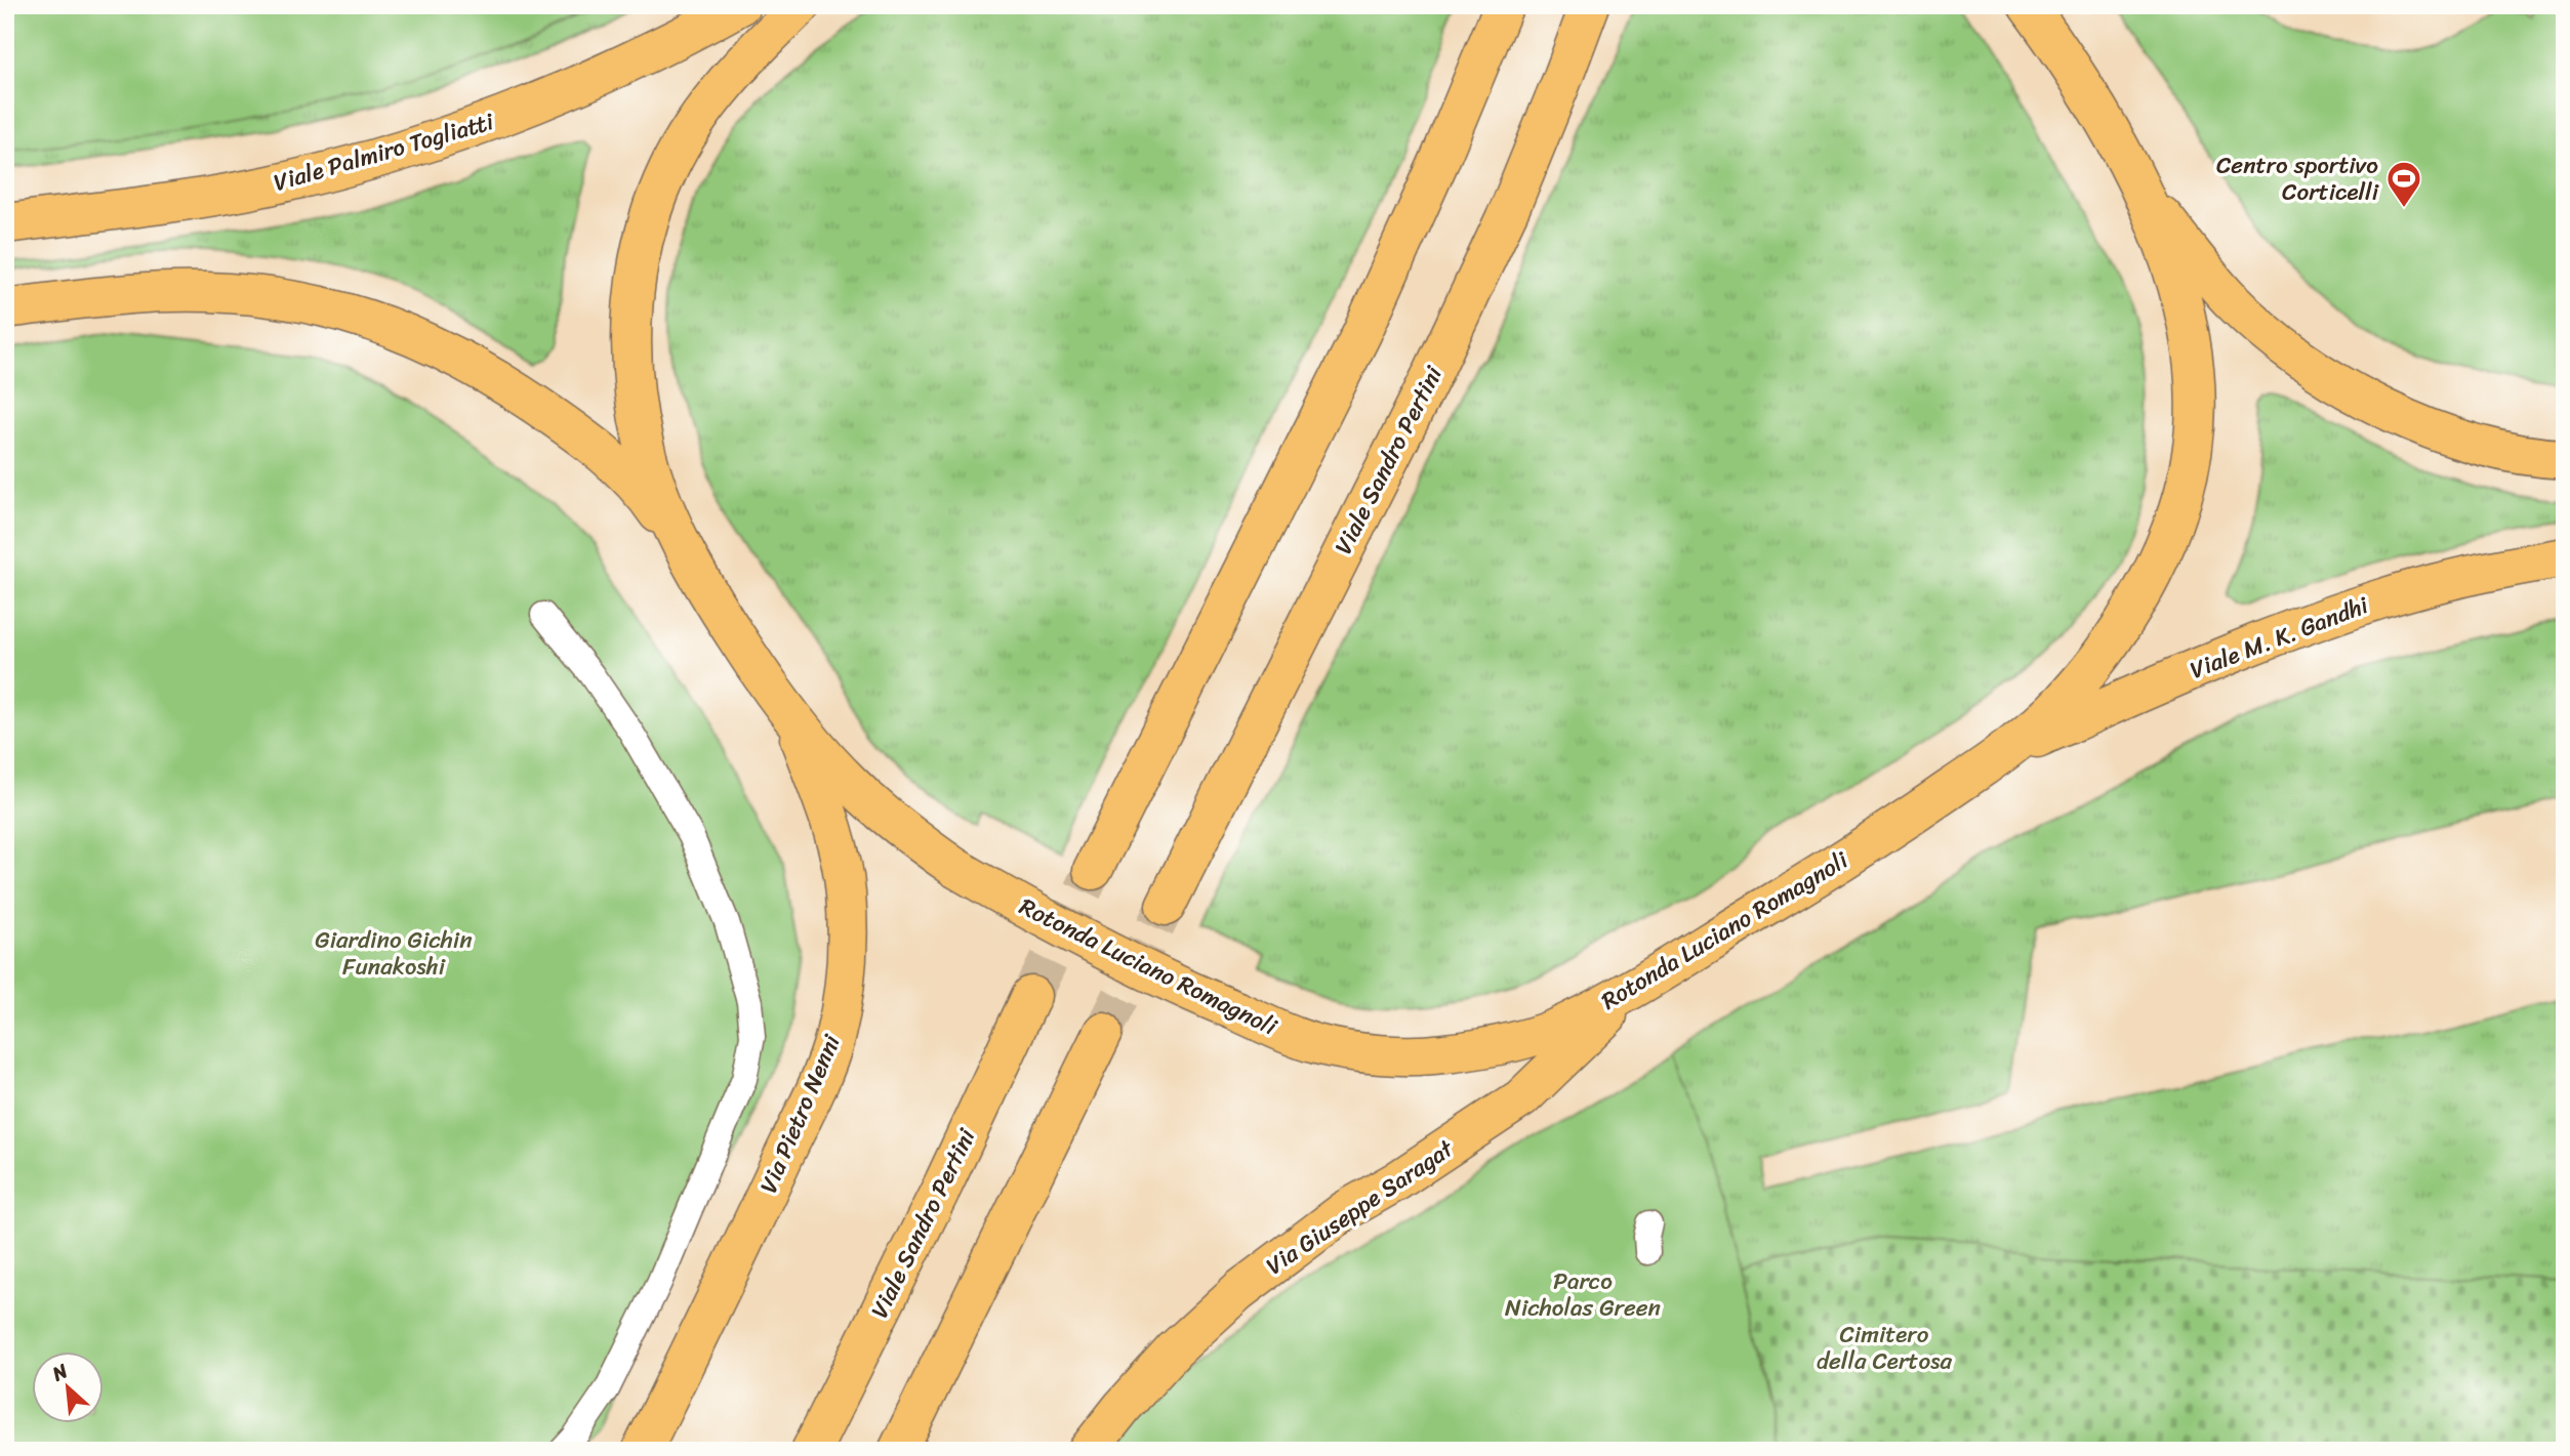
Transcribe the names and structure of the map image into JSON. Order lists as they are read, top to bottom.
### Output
{
  "streets": {
    "main road": [
      "Viale Palmiro Togliatti",
      "Viale Sandro Pertini",
      "Viale M. K. Gandhi",
      "Rotonda Luciano Romagnoli",
      "Via Pietro Nenni",
      "Via Giuseppe Saragat"
    ]
  },
  "crossings": [
    ["Viale M. K. Gandhi", "Rotonda Luciano Romagnoli"],
    ["Rotonda Luciano Romagnoli", "Via Pietro Nenni"],
    ["Rotonda Luciano Romagnoli", "Via Giuseppe Saragat"]
  ],
  "parks": ["Giardino Gichin Funakoshi", "Parco Nicholas Green", "Cimitero della Certosa"],
  "places": {
    "sports": ["Centro sportivo Corticelli"]
  },
  "north": "top left"
}
